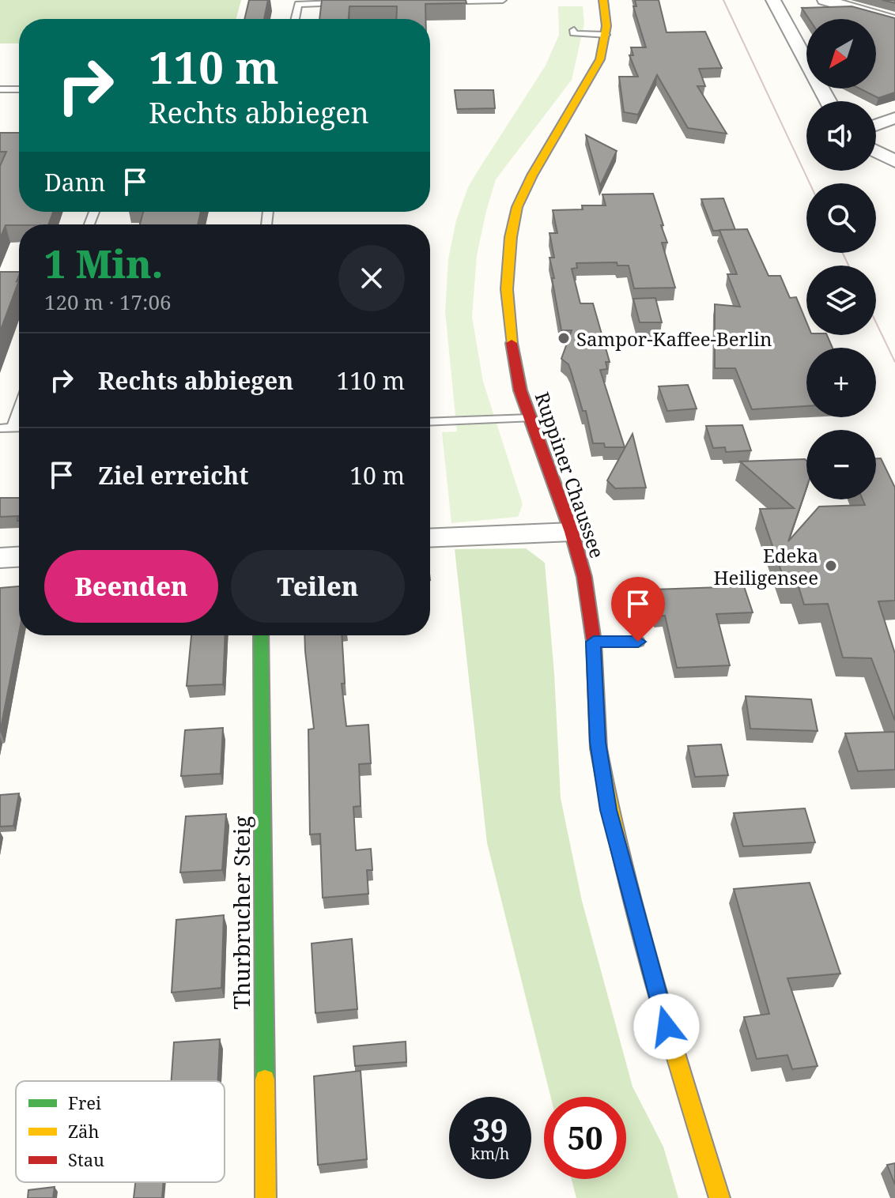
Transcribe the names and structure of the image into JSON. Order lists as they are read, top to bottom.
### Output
{
  "streets": {
    "main road": ["Ruppiner Chaussee", "Thurbrucher Steig"]
  },
  "places": ["Sampor-Kaffee-Berlin", "Edeka Heiligensee"],
  "legend": ["Frei", "Zäh", "Stau"],
  "north": "bottom left",
  "page": {
    "map_buttons": ["+", "−"],
    "turn": ["110 m", "Rechts abbiegen"],
    "then": "Dann",
    "heading": ["1 Min.", "120 m · 17:06"],
    "list": [
      {
        "name": "Rechts abbiegen",
        "value": "110 m"
      },
      {
        "name": "Ziel erreicht",
        "value": "10 m"
      }
    ],
    "buttons": ["Beenden", "Teilen"],
    "speed": "39 km/h",
    "limit": "50"
  }
}
